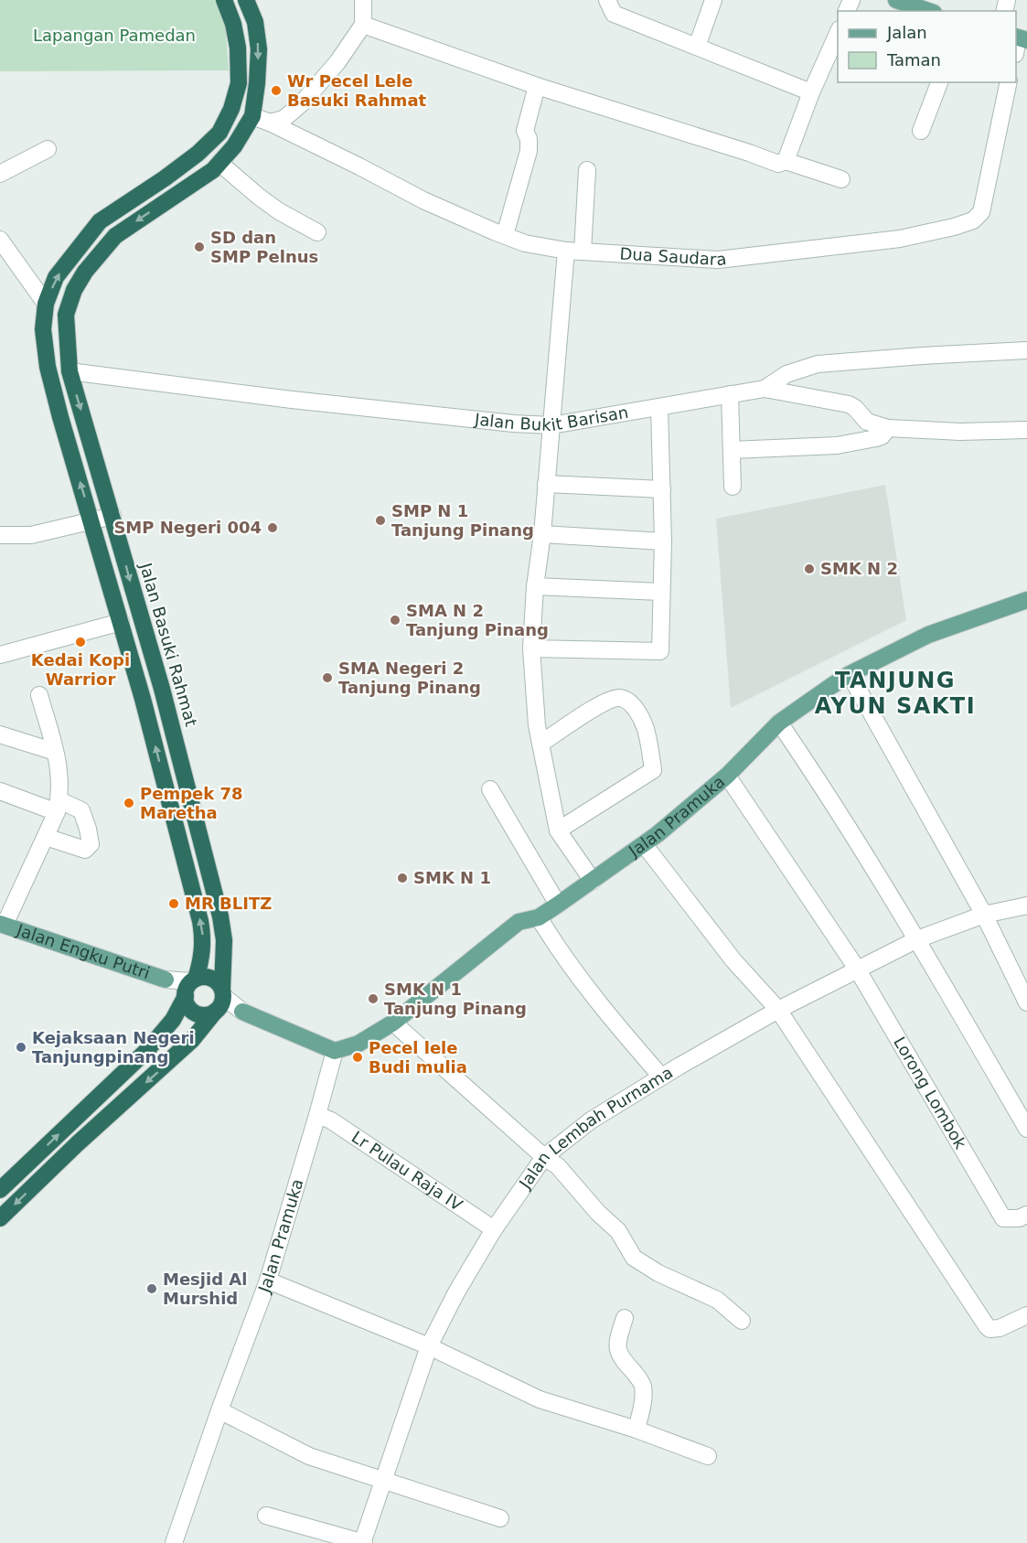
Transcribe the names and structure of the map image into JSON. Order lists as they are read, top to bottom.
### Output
{
  "streets": {
    "highway": ["Jalan Basuki Rahmat"],
    "main road": ["Jalan Pramuka", "Jalan Engku Putri"],
    "street": [
      "Dua Saudara",
      "Jalan Bukit Barisan",
      "Lorong Lombok",
      "Jalan Lembah Purnama",
      "Lr Pulau Raja IV"
    ]
  },
  "crossings": [
    ["Dua Saudara", "Jalan Basuki Rahmat"],
    ["Jalan Bukit Barisan", "Jalan Basuki Rahmat"],
    ["Jalan Pramuka", "Lorong Lombok"],
    ["Jalan Pramuka", "Lr Pulau Raja IV"],
    ["Lorong Lombok", "Jalan Lembah Purnama"],
    ["Jalan Lembah Purnama", "Lr Pulau Raja IV"]
  ],
  "districts": ["TANJUNG AYUN SAKTI"],
  "parks": ["Lapangan Pamedan"],
  "places": [
    "Wr Pecel Lele Basuki Rahmat",
    "SD dan SMP Pelnus",
    "SMP N 1 Tanjung Pinang",
    "SMP Negeri 004",
    "SMK N 2",
    "SMA N 2 Tanjung Pinang",
    "Kedai Kopi Warrior",
    "SMA Negeri 2 Tanjung Pinang",
    "Pempek 78 Maretha",
    "SMK N 1",
    "MR BLITZ",
    "SMK N 1 Tanjung Pinang",
    "Kejaksaan Negeri Tanjungpinang",
    "Pecel lele Budi mulia",
    "Mesjid Al Murshid"
  ],
  "legend": ["Jalan", "Taman"]
}
